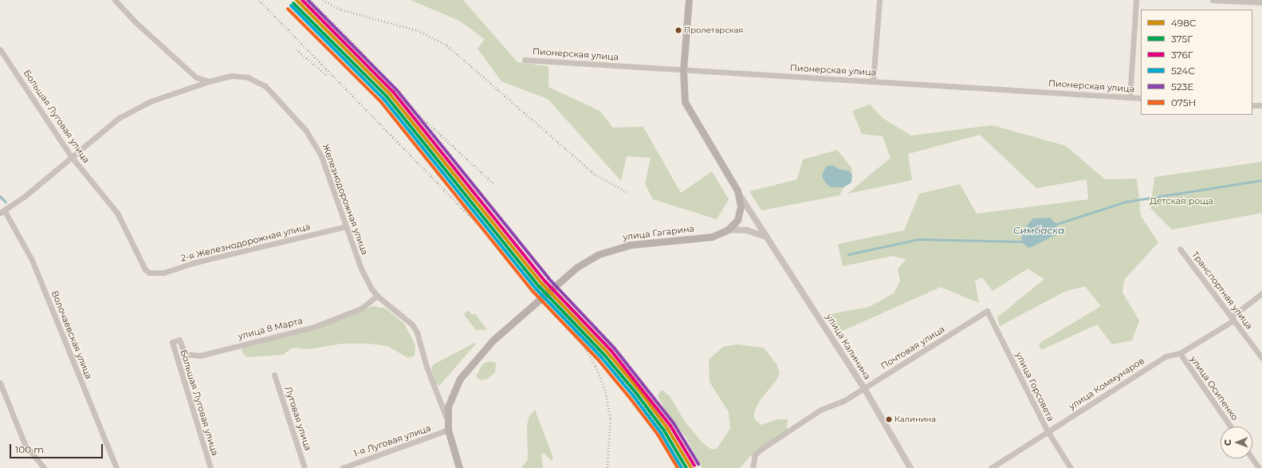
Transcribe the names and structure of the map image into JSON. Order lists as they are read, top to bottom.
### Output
{
  "streets": {
    "main road": ["улица Гагарина"],
    "street": [
      "Пионерская улица",
      "Большая Луговая улица",
      "Железнодорожная улица",
      "2-я Железнодорожная улица",
      "Транспортная улица",
      "улица 8 Марта",
      "Волочаевская улица",
      "улица Калинина",
      "Почтовая улица",
      "улица Коммунаров",
      "улица Горсовета",
      "улица Осипенко",
      "Луговая улица",
      "1-я Луговая улица"
    ]
  },
  "crossings": [
    ["Большая Луговая улица", "Железнодорожная улица"],
    ["Большая Луговая улица", "2-я Железнодорожная улица"],
    ["Большая Луговая улица", "улица 8 Марта"],
    ["Железнодорожная улица", "улица Гагарина"],
    ["Железнодорожная улица", "2-я Железнодорожная улица"],
    ["Железнодорожная улица", "улица 8 Марта"],
    ["Железнодорожная улица", "Волочаевская улица"],
    ["улица Гагарина", "улица Калинина"],
    ["улица Гагарина", "1-я Луговая улица"],
    ["Транспортная улица", "улица Коммунаров"],
    ["улица Калинина", "Почтовая улица"],
    ["Почтовая улица", "улица Горсовета"],
    ["улица Коммунаров", "улица Горсовета"],
    ["улица Коммунаров", "улица Осипенко"]
  ],
  "water": ["Симбаска"],
  "parks": ["Детская роща"],
  "places": ["Пролетарская", "Калинина"],
  "lines": [
    "transit line 498С",
    "transit line 376Г",
    "transit line 523Е",
    "transit line 375Г",
    "transit line 524С",
    "transit line 075Н"
  ],
  "legend": [
    "498С",
    "375Г",
    "376Г",
    "524С",
    "523Е",
    "075Н"
  ],
  "scale_bar": "100 m",
  "north": "left"
}
